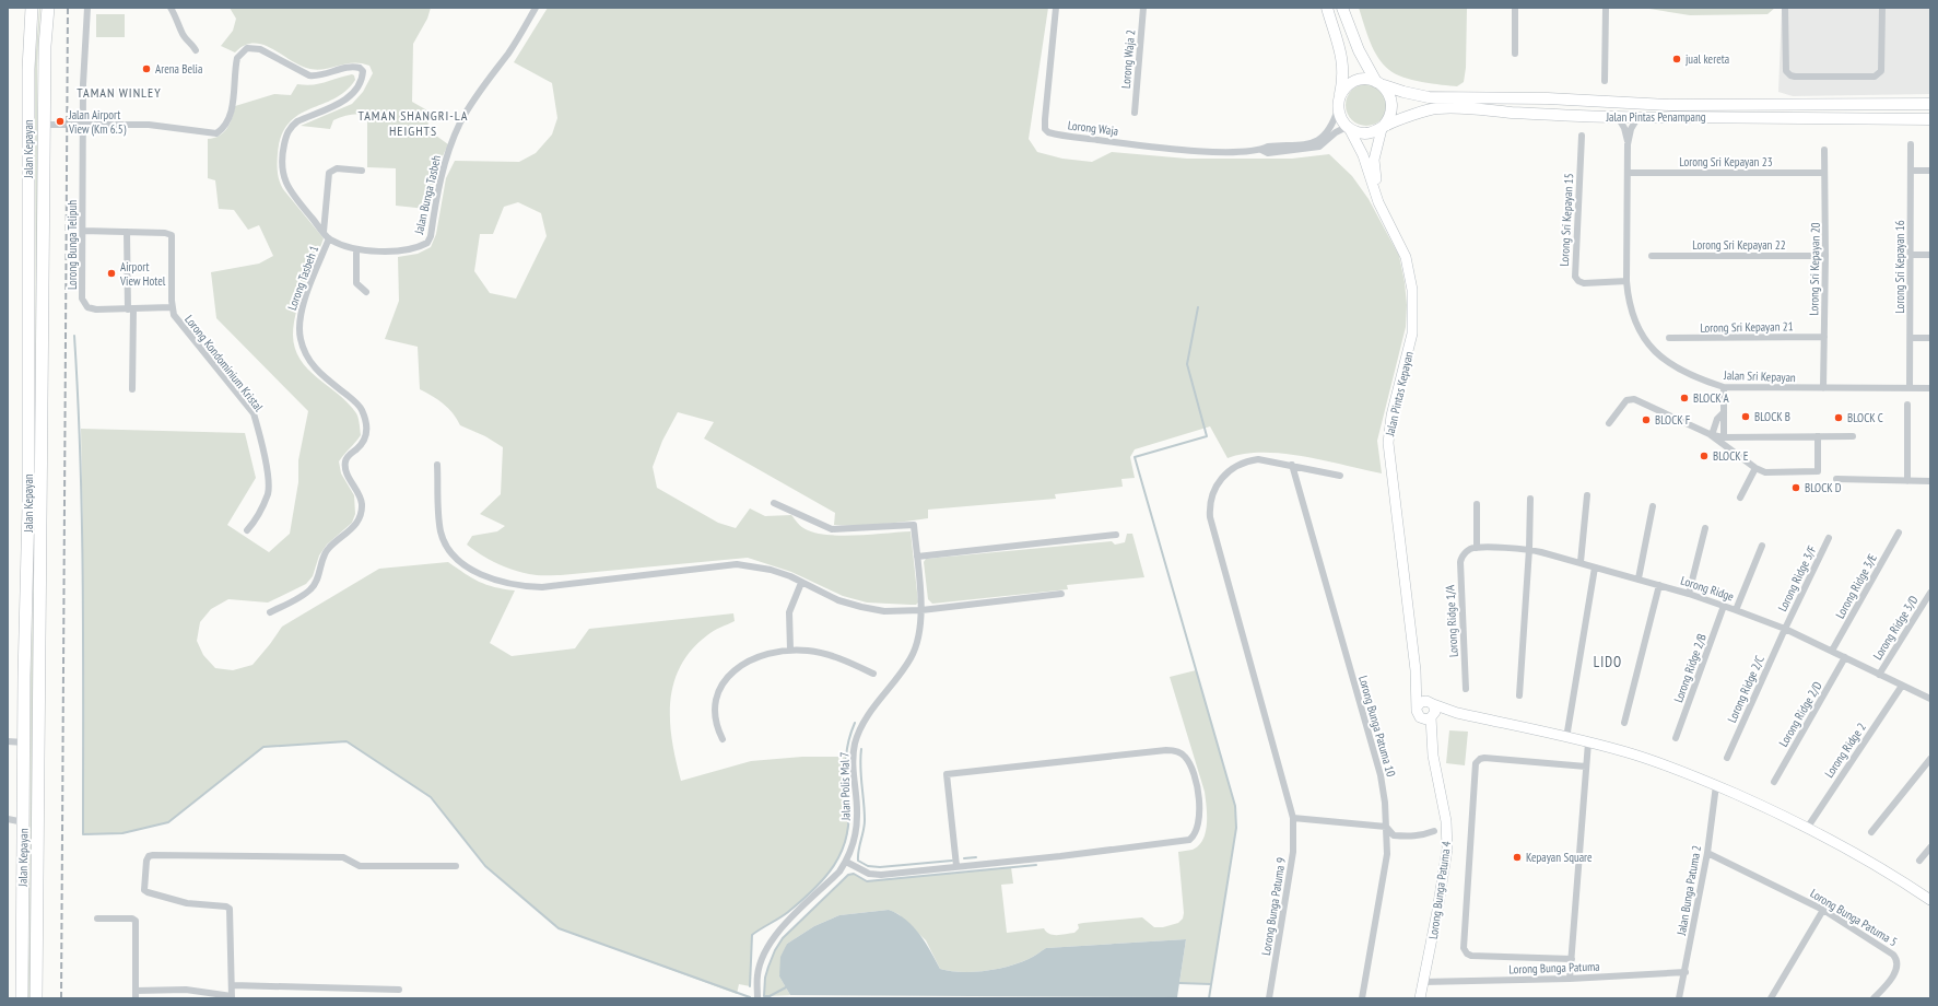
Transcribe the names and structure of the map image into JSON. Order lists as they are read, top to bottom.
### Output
{
  "streets": {
    "highway": ["Jalan Kepayan"],
    "main road": ["Jalan Pintas Penampang"],
    "street": [
      "Lorong Waja 2",
      "Lorong Waja",
      "Lorong Sri Kepayan 23",
      "Jalan Bunga Tasbeh",
      "Lorong Sri Kepayan 15",
      "Lorong Bunga Telipuh",
      "Lorong Sri Kepayan 22",
      "Lorong Sri Kepayan 16",
      "Lorong Sri Kepayan 20",
      "Lorong Tasbeh 1",
      "Lorong Sri Kepayan 21",
      "Lorong Kondominium Kristal",
      "Jalan Sri Kepayan",
      "Jalan Pintas Kepayan",
      "Lorong Ridge 3/F",
      "Lorong Ridge 3/E",
      "Lorong Ridge",
      "Lorong Ridge 1/A",
      "Lorong Ridge 3/D",
      "Lorong Ridge 2/B",
      "Lorong Ridge 2/C",
      "Lorong Ridge 2/D",
      "Lorong Bunga Patuma 10",
      "Lorong Ridge 2",
      "Jalan Polis Mal 7",
      "Lorong Bunga Patuma 4",
      "Jalan Bunga Patuma 2",
      "Lorong Bunga Patuma 9",
      "Lorong Bunga Patuma 5",
      "Lorong Bunga Patuma"
    ]
  },
  "crossings": [
    ["Jalan Pintas Penampang", "Lorong Waja"],
    ["Jalan Pintas Penampang", "Jalan Sri Kepayan"],
    ["Jalan Pintas Penampang", "Jalan Pintas Kepayan"],
    ["Lorong Waja", "Jalan Pintas Kepayan"],
    ["Jalan Kepayan", "Jalan Bunga Tasbeh"],
    ["Lorong Sri Kepayan 23", "Lorong Sri Kepayan 20"],
    ["Lorong Sri Kepayan 23", "Jalan Sri Kepayan"],
    ["Jalan Bunga Tasbeh", "Lorong Bunga Telipuh"],
    ["Jalan Bunga Tasbeh", "Lorong Tasbeh 1"],
    ["Lorong Sri Kepayan 15", "Jalan Sri Kepayan"],
    ["Lorong Bunga Telipuh", "Lorong Kondominium Kristal"],
    ["Lorong Sri Kepayan 22", "Lorong Sri Kepayan 20"],
    ["Lorong Sri Kepayan 16", "Jalan Sri Kepayan"],
    ["Lorong Sri Kepayan 20", "Lorong Sri Kepayan 21"],
    ["Lorong Sri Kepayan 20", "Jalan Sri Kepayan"],
    ["Lorong Ridge 3/F", "Lorong Ridge"],
    ["Lorong Ridge 3/F", "Lorong Ridge 2/C"],
    ["Lorong Ridge 3/E", "Lorong Ridge"],
    ["Lorong Ridge", "Lorong Ridge 1/A"],
    ["Lorong Ridge", "Lorong Ridge 3/D"],
    ["Lorong Ridge", "Lorong Ridge 2/B"],
    ["Lorong Ridge", "Lorong Ridge 2/C"],
    ["Lorong Ridge", "Lorong Ridge 2/D"],
    ["Lorong Ridge", "Lorong Ridge 2"],
    ["Lorong Bunga Patuma 10", "Lorong Bunga Patuma 9"],
    ["Lorong Bunga Patuma 4", "Lorong Bunga Patuma"],
    ["Jalan Bunga Patuma 2", "Lorong Bunga Patuma 5"],
    ["Jalan Bunga Patuma 2", "Lorong Bunga Patuma"]
  ],
  "districts": ["TAMAN WINLEY", "TAMAN SHANGRI-LA HEIGHTS", "LIDO"],
  "places": [
    "jual kereta",
    "Arena Belia",
    "Jalan Airport View (Km 6.5)",
    "Airport View Hotel",
    "BLOCK A",
    "BLOCK B",
    "BLOCK C",
    "BLOCK F",
    "BLOCK E",
    "BLOCK D",
    "Kepayan Square"
  ]
}
